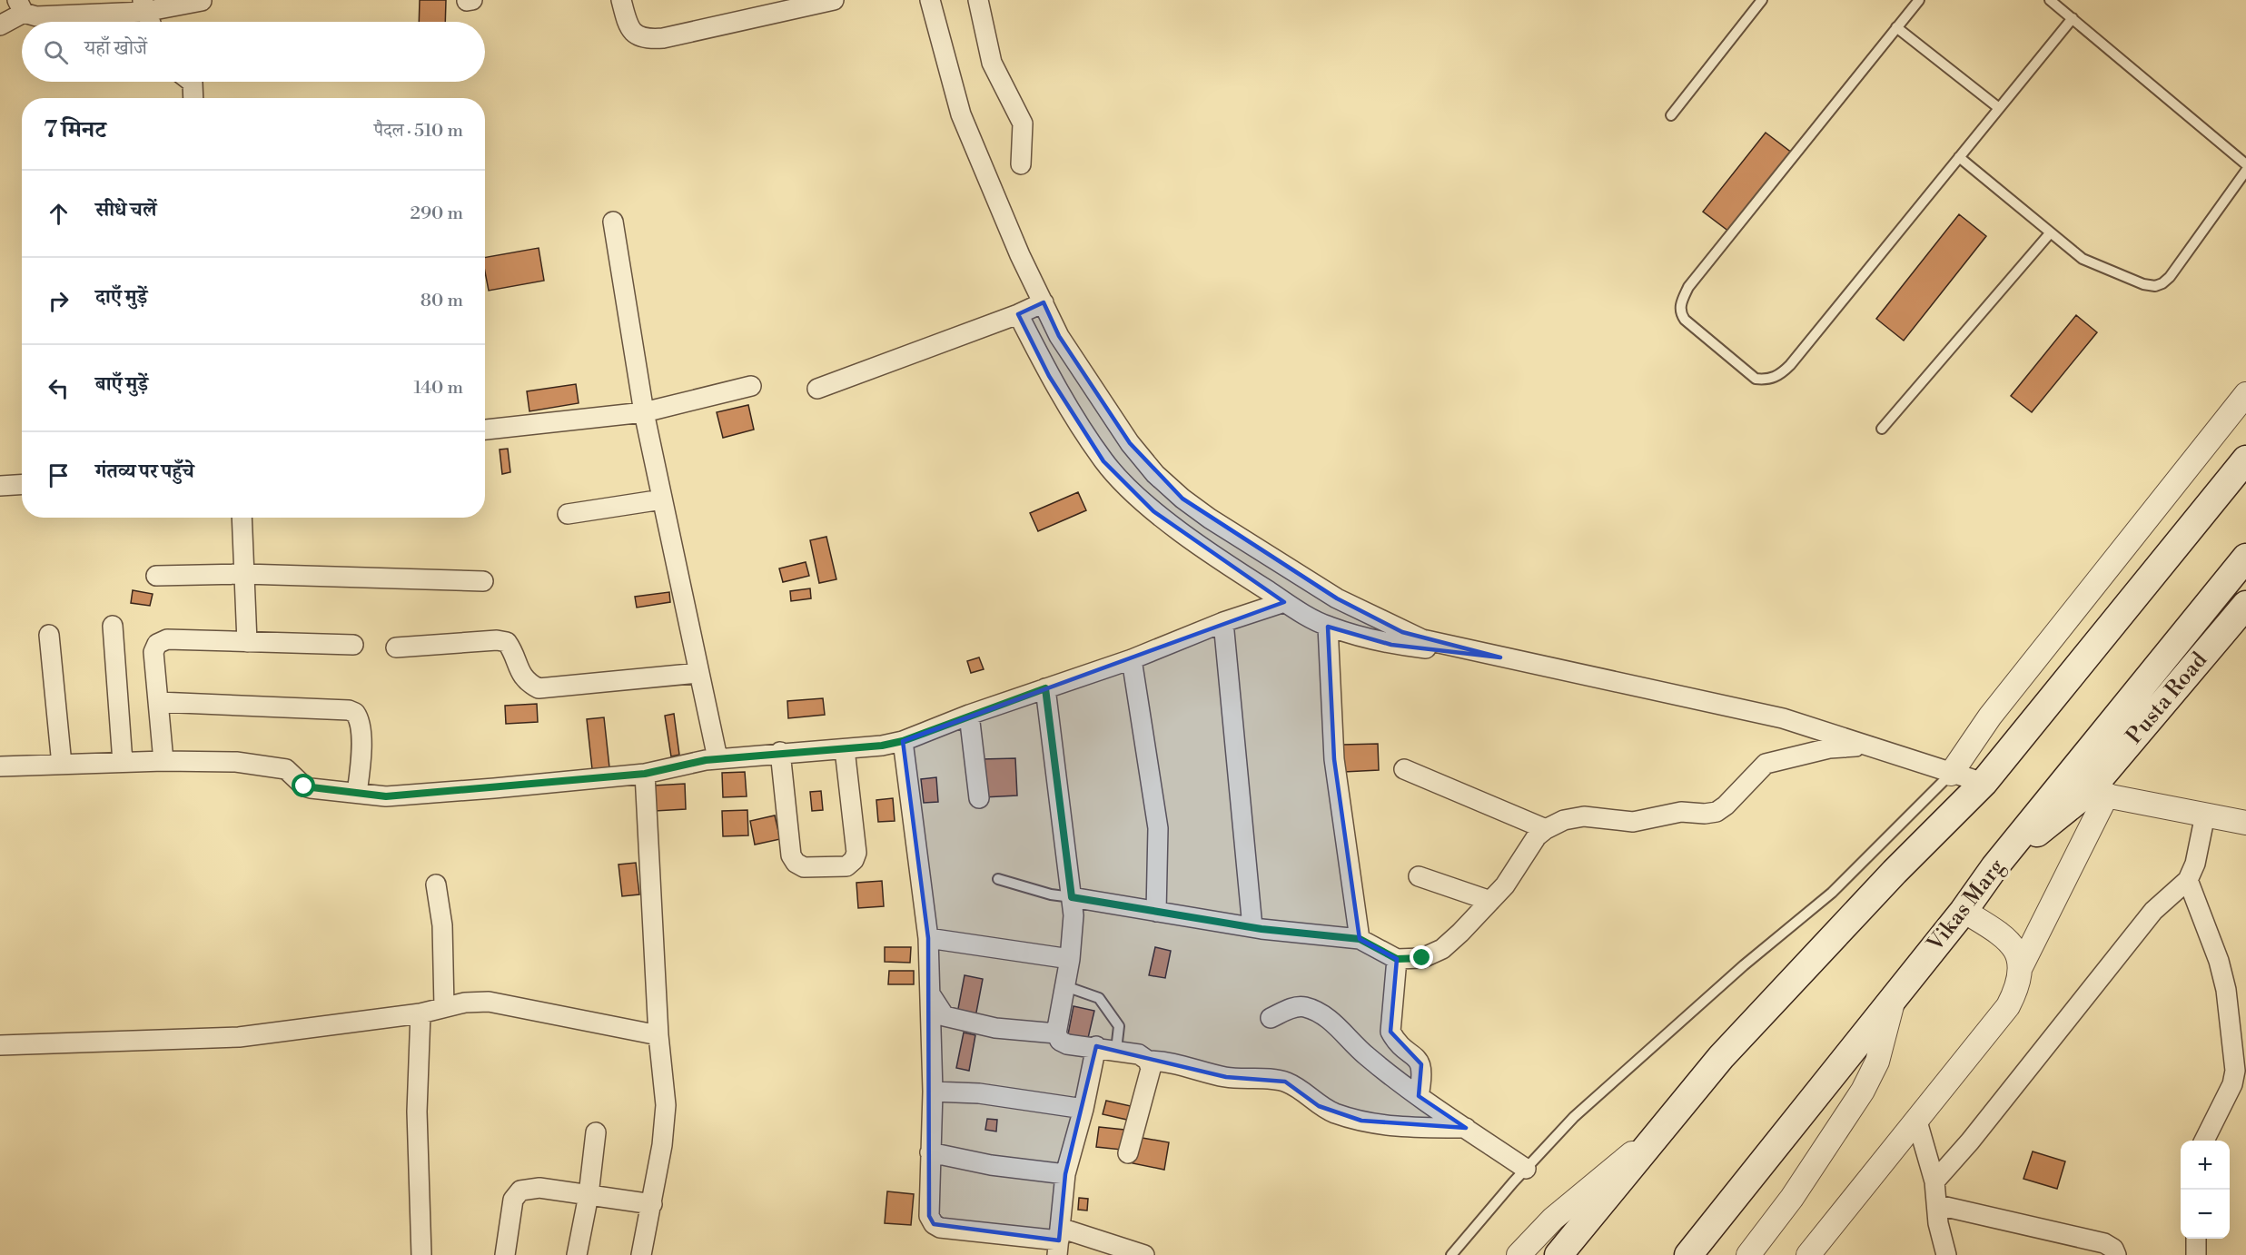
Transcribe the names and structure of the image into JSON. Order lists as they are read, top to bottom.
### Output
{
  "streets": {
    "main road": ["Pusta Road", "Vikas Marg"]
  },
  "crossings": [
    ["Pusta Road", "Vikas Marg"]
  ],
  "page": {
    "search": "यहाँ खोजें",
    "heading": ["7 मिनट", "पैदल · 510 m"],
    "list": [
      ["सीधे चलें", "290 m"],
      ["दाएँ मुड़ें", "80 m"],
      ["बाएँ मुड़ें", "140 m"],
      "गंतव्य पर पहुँचे"
    ],
    "map_buttons": ["+", "−"]
  }
}
